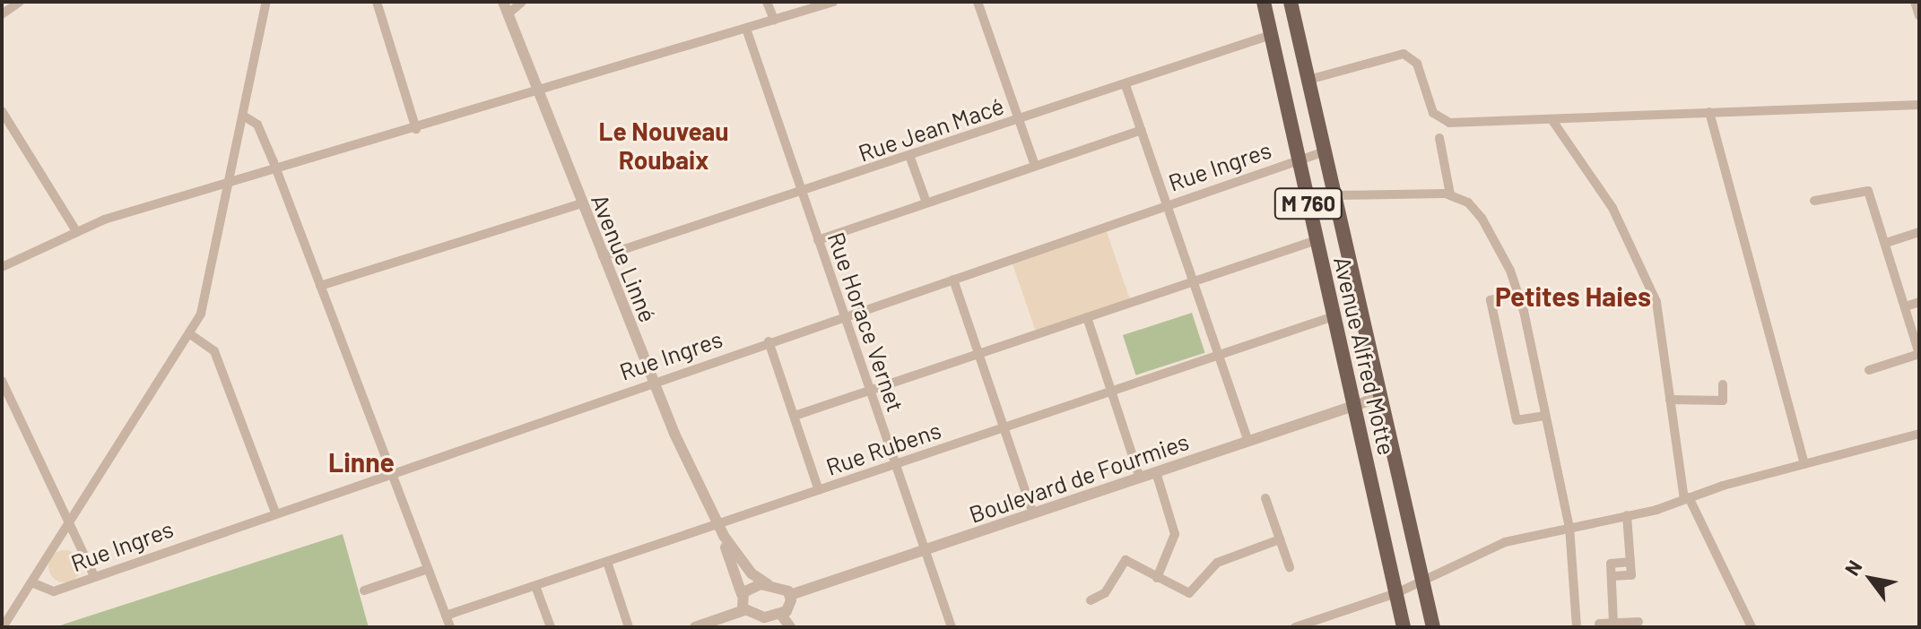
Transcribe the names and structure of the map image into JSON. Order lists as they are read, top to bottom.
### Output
{
  "streets": {
    "main road": ["M 760", "Avenue Alfred Motte"],
    "street": [
      "Rue Jean Macé",
      "Rue Ingres",
      "Avenue Linné",
      "Rue Horace Vernet",
      "Rue Rubens",
      "Boulevard de Fourmies"
    ]
  },
  "crossings": [
    ["Rue Jean Macé", "Avenue Linné"],
    ["Rue Jean Macé", "Rue Horace Vernet"],
    ["Rue Jean Macé", "Avenue Alfred Motte"],
    ["Rue Ingres", "Avenue Linné"],
    ["Rue Ingres", "Rue Horace Vernet"],
    ["Rue Ingres", "Avenue Alfred Motte"],
    ["Avenue Linné", "Rue Rubens"],
    ["Avenue Linné", "Boulevard de Fourmies"],
    ["Rue Horace Vernet", "Rue Rubens"],
    ["Rue Horace Vernet", "Boulevard de Fourmies"],
    ["Avenue Alfred Motte", "Rue Rubens"],
    ["Avenue Alfred Motte", "Boulevard de Fourmies"]
  ],
  "districts": ["Le Nouveau Roubaix", "Petites Haies", "Linne"],
  "north": "top left"
}
